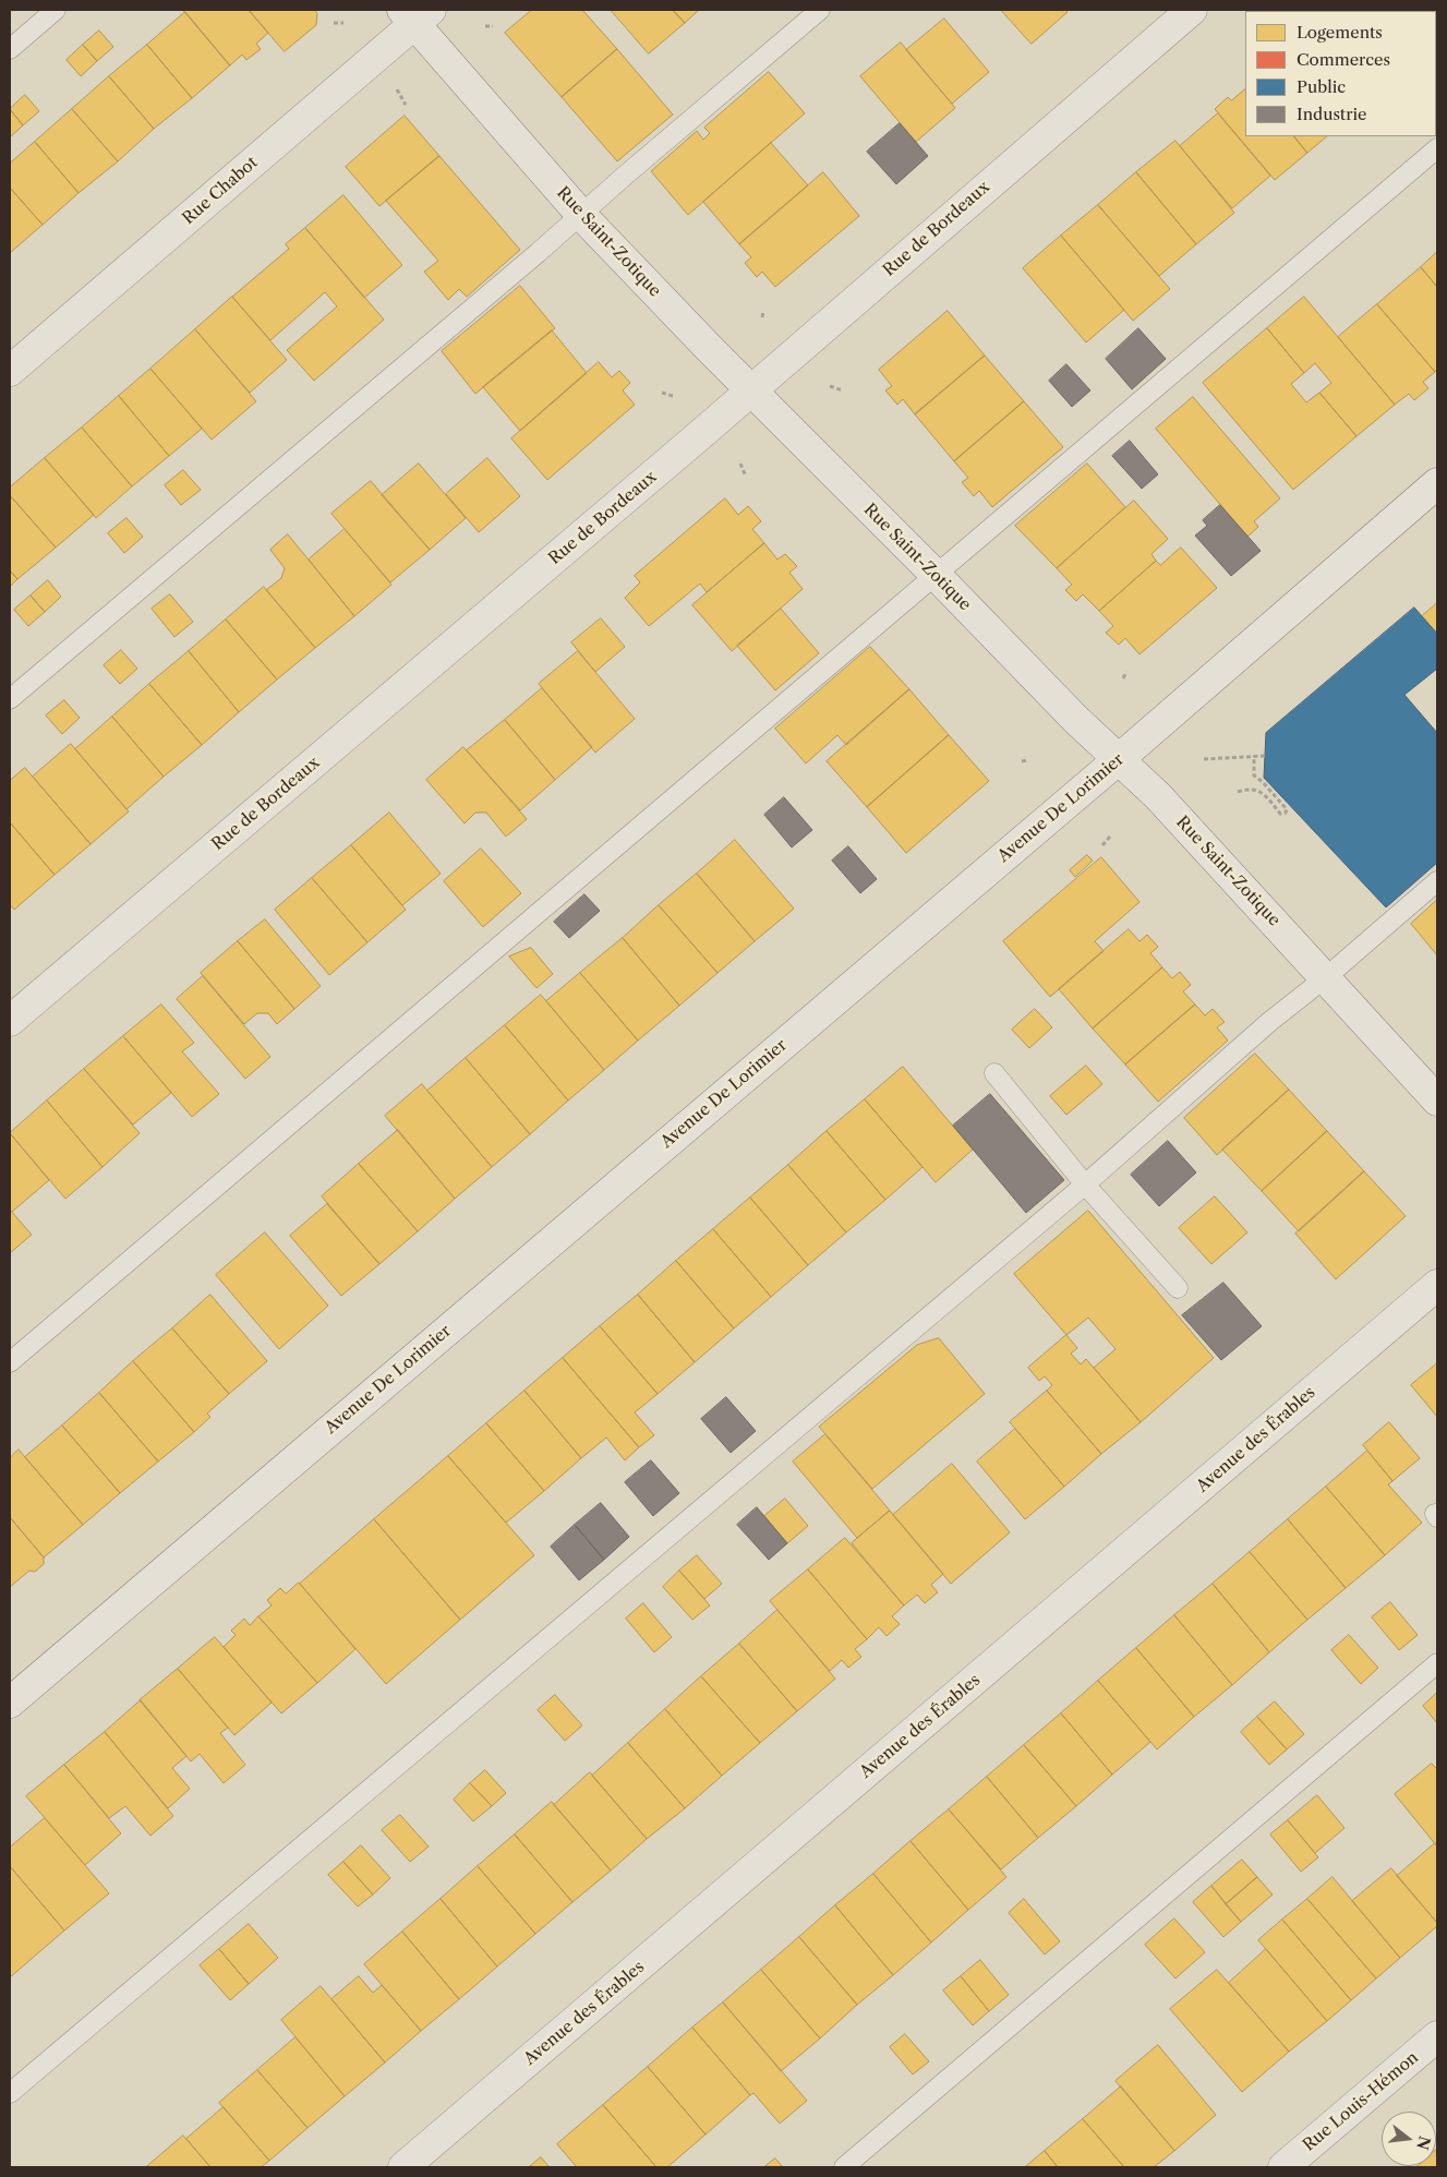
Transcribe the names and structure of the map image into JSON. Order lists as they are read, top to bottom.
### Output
{
  "streets": {
    "street": [
      "Rue Chabot",
      "Rue de Bordeaux",
      "Rue Saint-Zotique",
      "Avenue De Lorimier",
      "Avenue des Érables",
      "Rue Louis-Hémon"
    ]
  },
  "crossings": [
    ["Rue Chabot", "Rue Saint-Zotique"],
    ["Rue de Bordeaux", "Rue Saint-Zotique"],
    ["Rue Saint-Zotique", "Avenue De Lorimier"]
  ],
  "legend": [
    "Logements",
    "Commerces",
    "Public",
    "Industrie"
  ],
  "north": "right"
}
